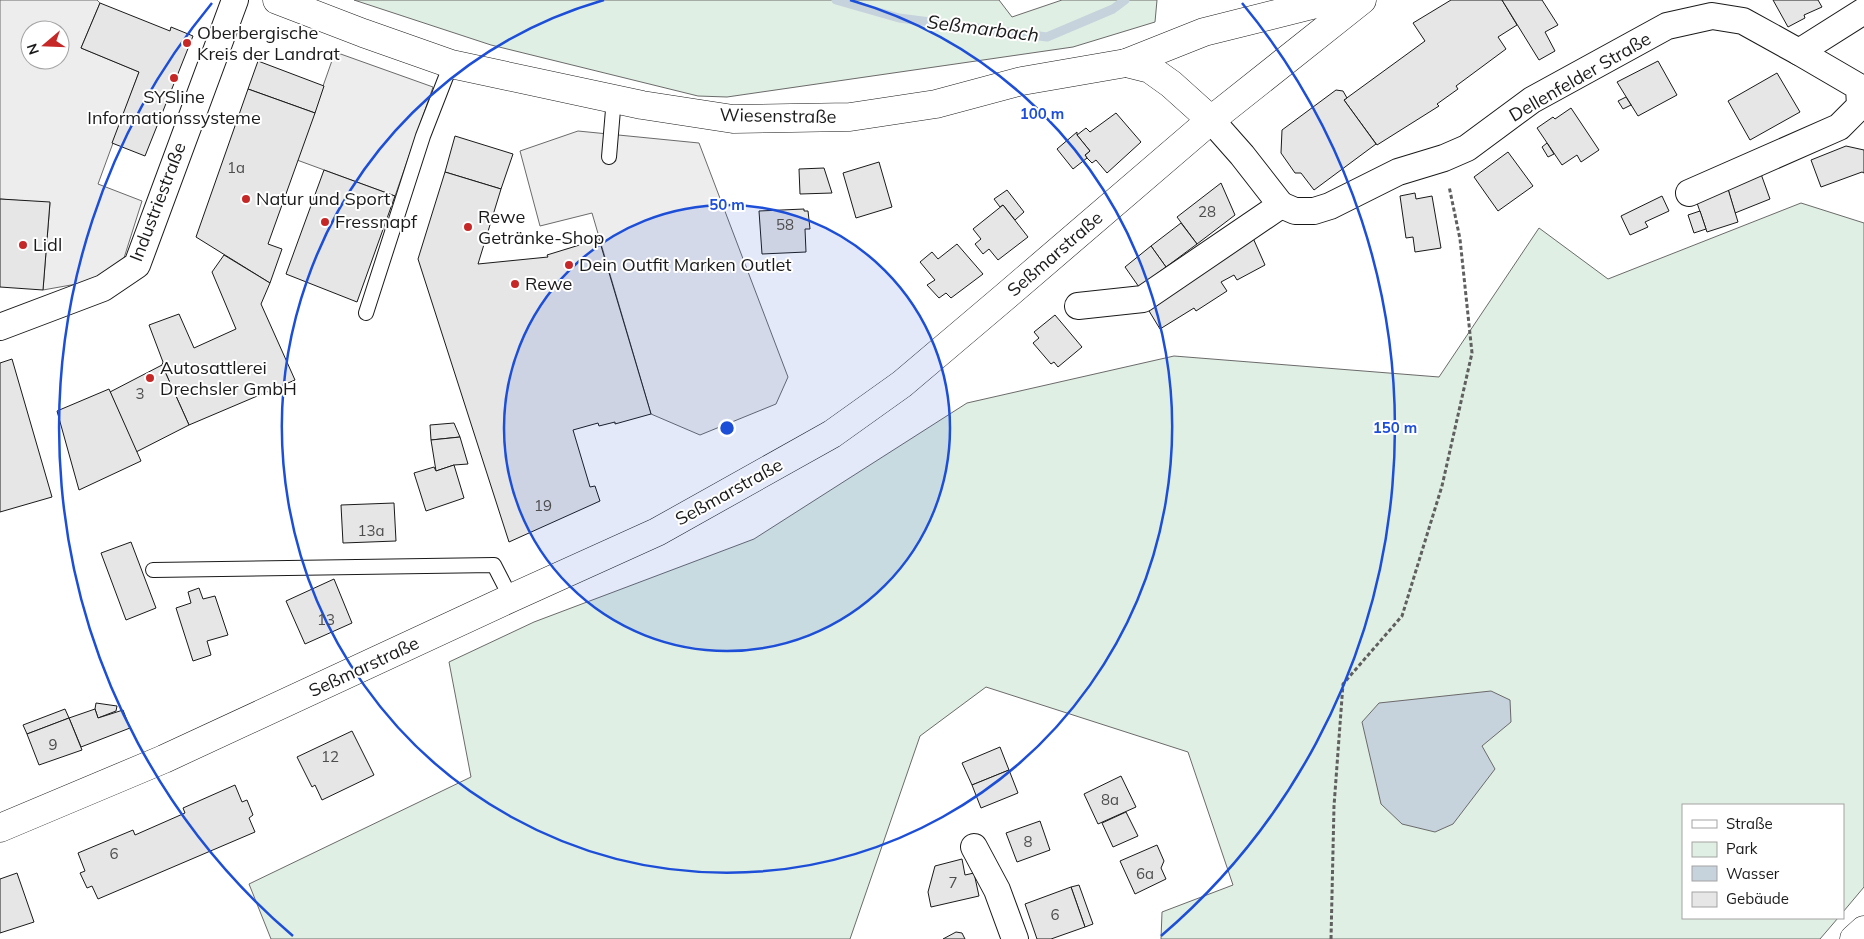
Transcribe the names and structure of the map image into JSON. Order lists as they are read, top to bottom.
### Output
{
  "streets": {
    "street": [
      "Dellenfelder Straße",
      "Wiesenstraße",
      "Industriestraße",
      "Seßmarstraße"
    ]
  },
  "crossings": [
    ["Wiesenstraße", "Seßmarstraße"]
  ],
  "water": ["Seßmarbach"],
  "places": [
    "Oberbergische Kreis der Landrat",
    "SYSline Informationssysteme",
    "Natur und Sport",
    "Fressnapf",
    "Rewe Getränke-Shop",
    "Lidl",
    "Dein Outfit Marken Outlet",
    "Rewe",
    "Autosattlerei Drechsler GmbH"
  ],
  "house_numbers": [
    "1a",
    "28",
    "58",
    "3",
    "19",
    "13a",
    "13",
    "9",
    "12",
    "8a",
    "8",
    "6",
    "6a",
    "7",
    "6"
  ],
  "legend": [
    "Straße",
    "Park",
    "Wasser",
    "Gebäude"
  ],
  "north": "left",
  "rings": ["100 m", "50 m", "150 m"]
}
